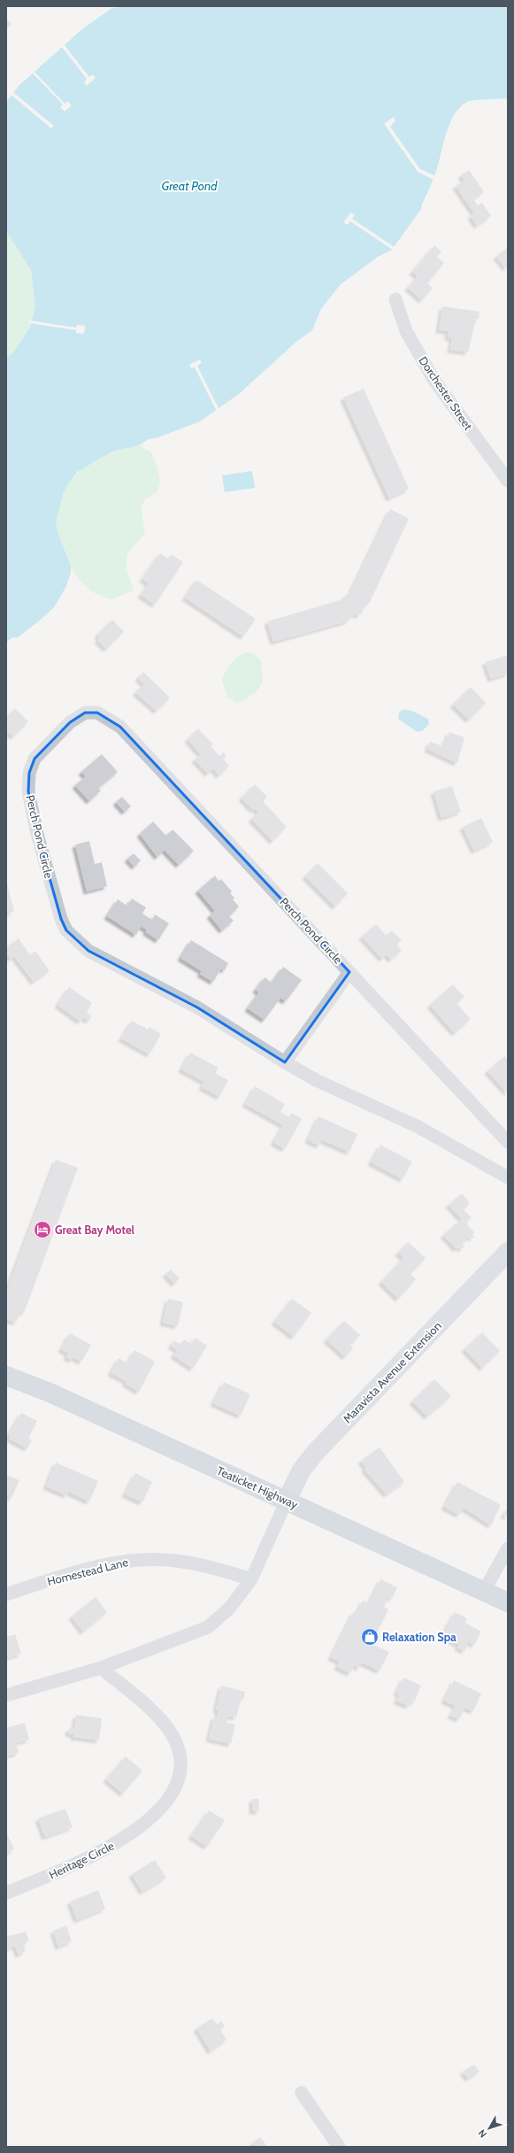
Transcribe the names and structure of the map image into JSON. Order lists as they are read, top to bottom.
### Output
{
  "streets": {
    "main road": ["Maravista Avenue Extension", "Teaticket Highway"],
    "street": [
      "Dorchester Street",
      "Perch Pond Circle",
      "Homestead Lane",
      "Heritage Circle"
    ]
  },
  "crossings": [
    ["Maravista Avenue Extension", "Teaticket Highway"]
  ],
  "water": ["Great Pond"],
  "places": {
    "hotel": ["Great Bay Motel"],
    "shop": ["Relaxation Spa"]
  },
  "north": "bottom left"
}
